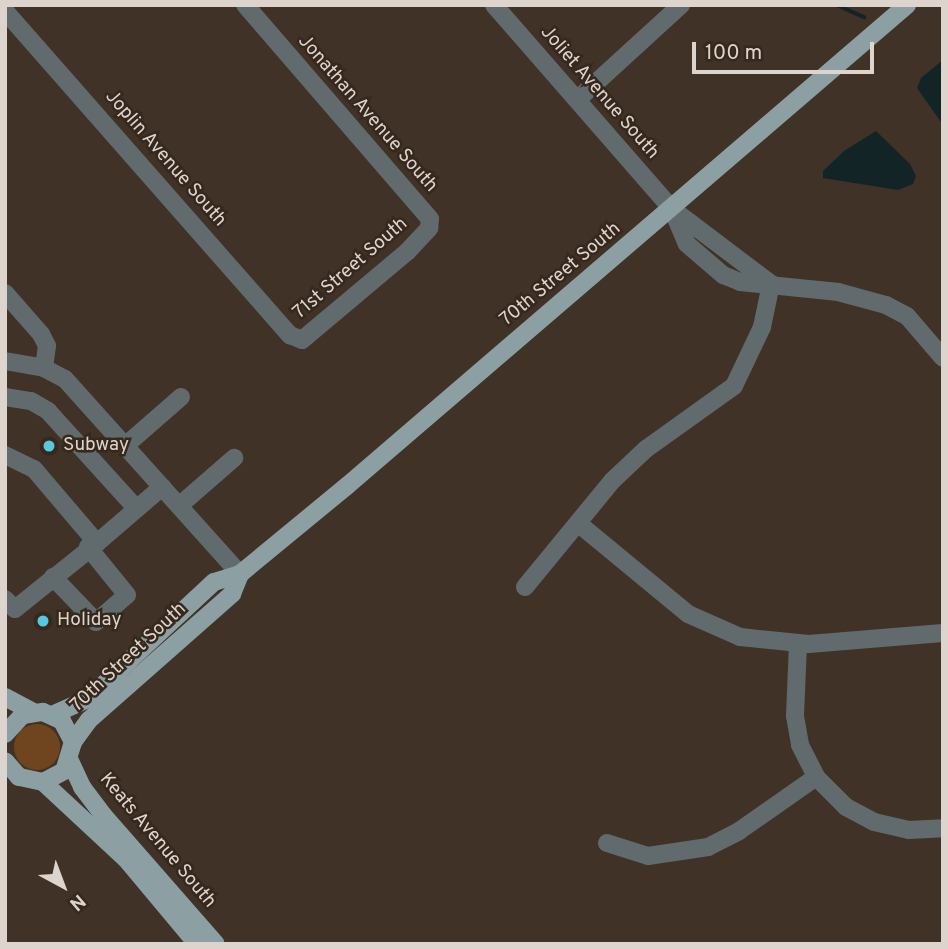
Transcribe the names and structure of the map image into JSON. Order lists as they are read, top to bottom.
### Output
{
  "streets": {
    "main road": ["70th Street South", "Keats Avenue South"],
    "street": [
      "Joliet Avenue South",
      "Jonathan Avenue South",
      "Joplin Avenue South",
      "71st Street South"
    ]
  },
  "crossings": [
    ["Joliet Avenue South", "70th Street South"],
    ["Jonathan Avenue South", "71st Street South"],
    ["Joplin Avenue South", "71st Street South"]
  ],
  "places": ["Subway", "Holiday"],
  "scale_bar": "100 m",
  "north": "bottom right"
}
